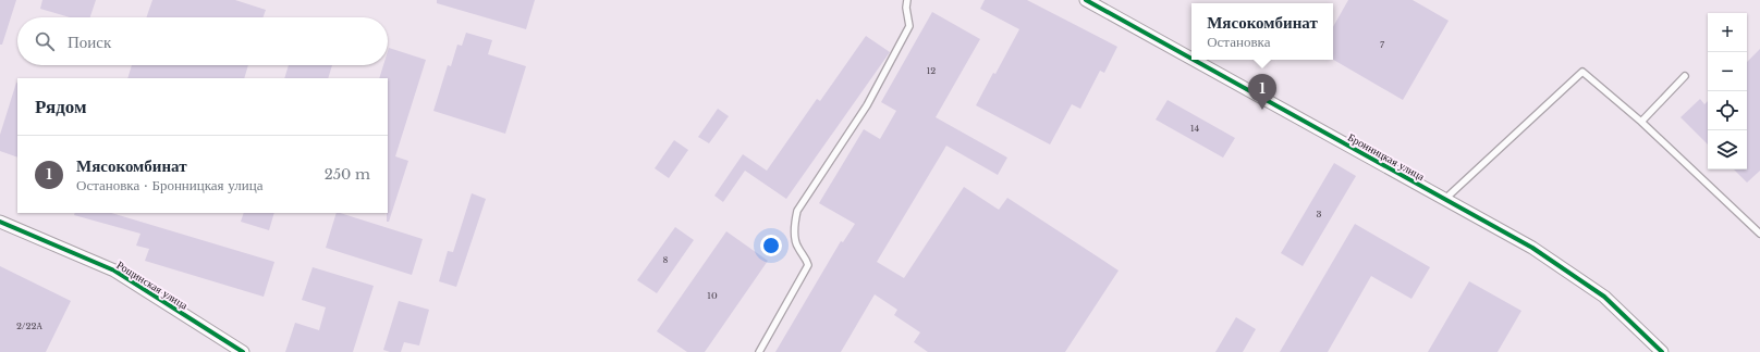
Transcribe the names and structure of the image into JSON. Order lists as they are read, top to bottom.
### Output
{
  "streets": {
    "street": ["Бронницкая улица", "Рощинская улица"]
  },
  "house_numbers": [
    "7",
    "12",
    "14",
    "3",
    "8",
    "10",
    "2/22А"
  ],
  "page": {
    "popup": ["Мясокомбинат", "Остановка"],
    "map_buttons": ["+", "−"],
    "search": "Поиск",
    "pins": "1",
    "heading": "Рядом",
    "list": [
      {
        "mark": "1",
        "name": "Мясокомбинат",
        "note": "Остановка · Бронницкая улица",
        "value": "250 m"
      }
    ]
  }
}
